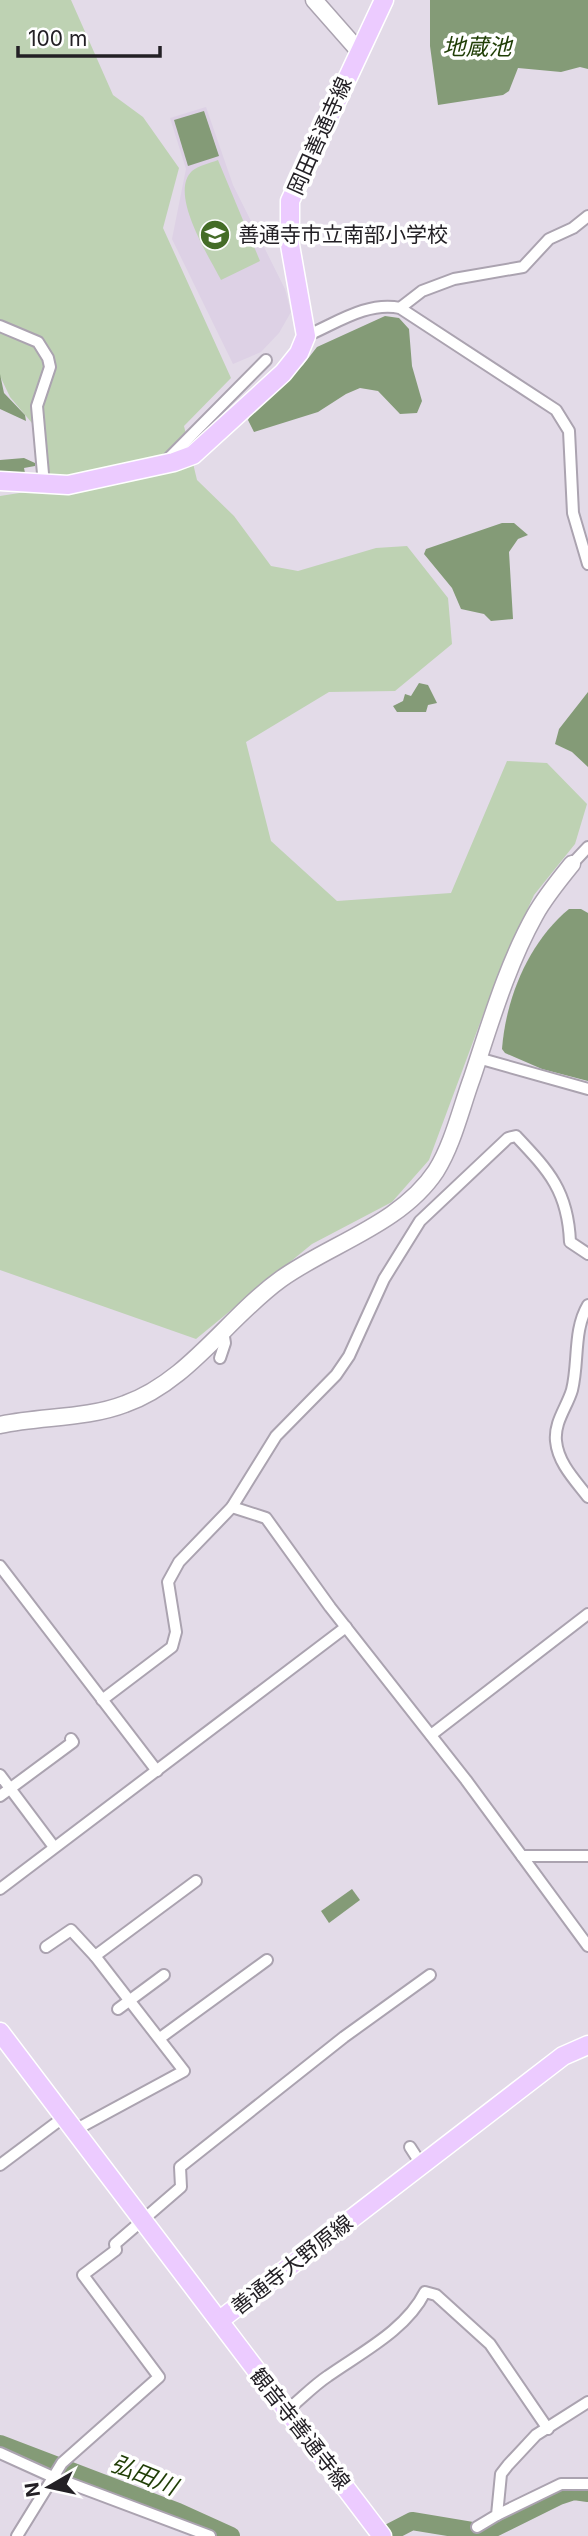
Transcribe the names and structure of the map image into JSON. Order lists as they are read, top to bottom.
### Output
{
  "streets": {
    "main road": ["岡田善通寺線", "善通寺大野原線", "観音寺善通寺線"]
  },
  "crossings": [
    ["善通寺大野原線", "観音寺善通寺線"]
  ],
  "water": ["地蔵池", "弘田川"],
  "places": {
    "school or university": ["善通寺市立南部小学校"]
  },
  "scale_bar": "100 m",
  "north": "left"
}
